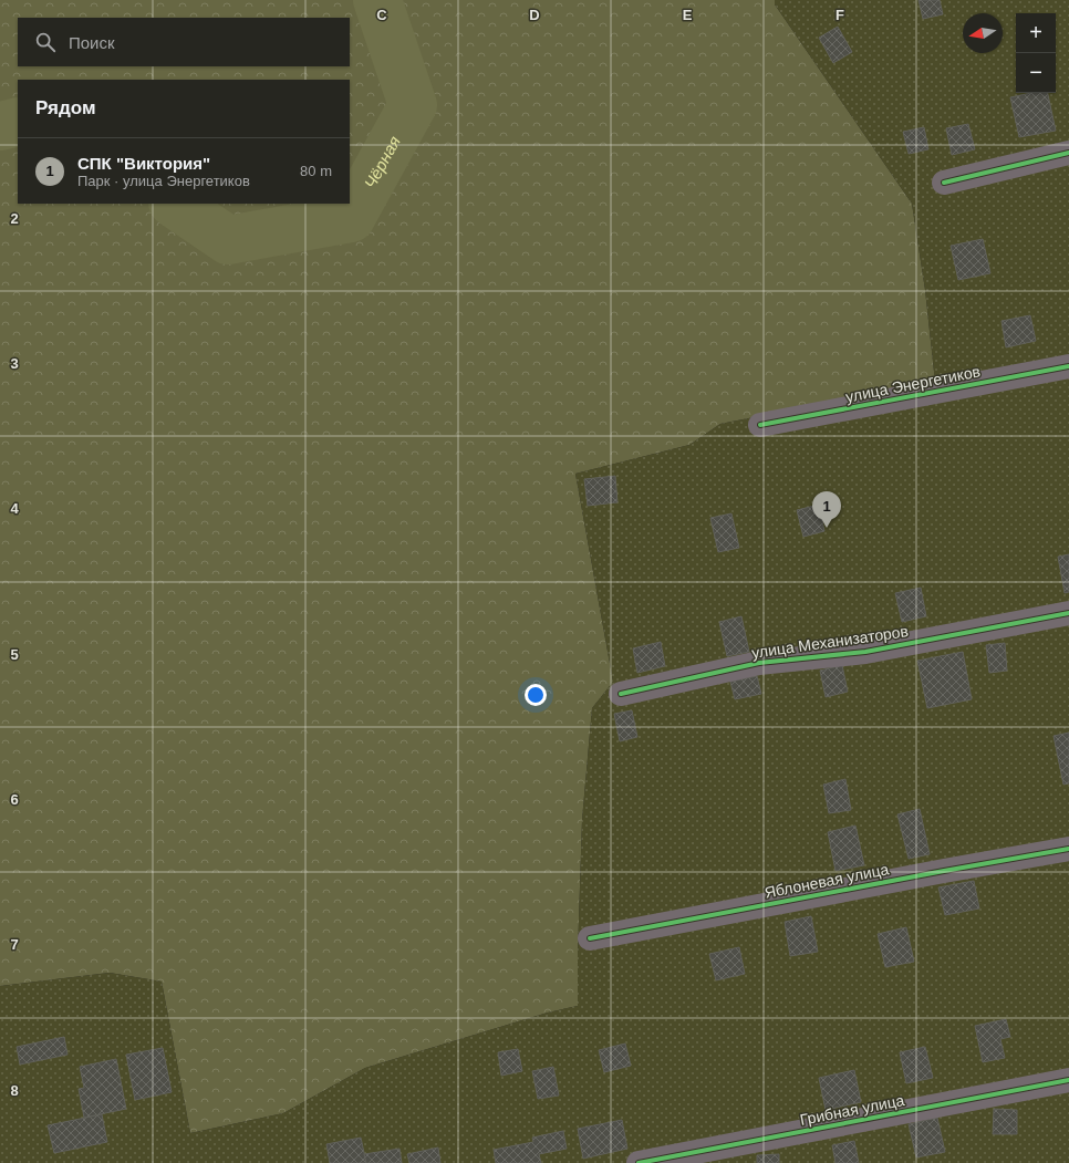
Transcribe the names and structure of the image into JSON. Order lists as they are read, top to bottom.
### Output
{
  "streets": {
    "street": [
      "улица Энергетиков",
      "улица Механизаторов",
      "Яблоневая улица",
      "Грибная улица"
    ]
  },
  "water": ["Чёрная"],
  "north": "left",
  "page": {
    "map_buttons": ["+", "−"],
    "search": "Поиск",
    "heading": "Рядом",
    "list": [
      {
        "mark": "1",
        "name": "СПК \"Виктория\"",
        "note": "Парк · улица Энергетиков",
        "value": "80 m"
      }
    ],
    "pins": "1"
  },
  "grid": {
    "columns": [
      "C",
      "D",
      "E",
      "F"
    ],
    "rows": [
      "2",
      "3",
      "4",
      "5",
      "6",
      "7",
      "8"
    ]
  }
}
